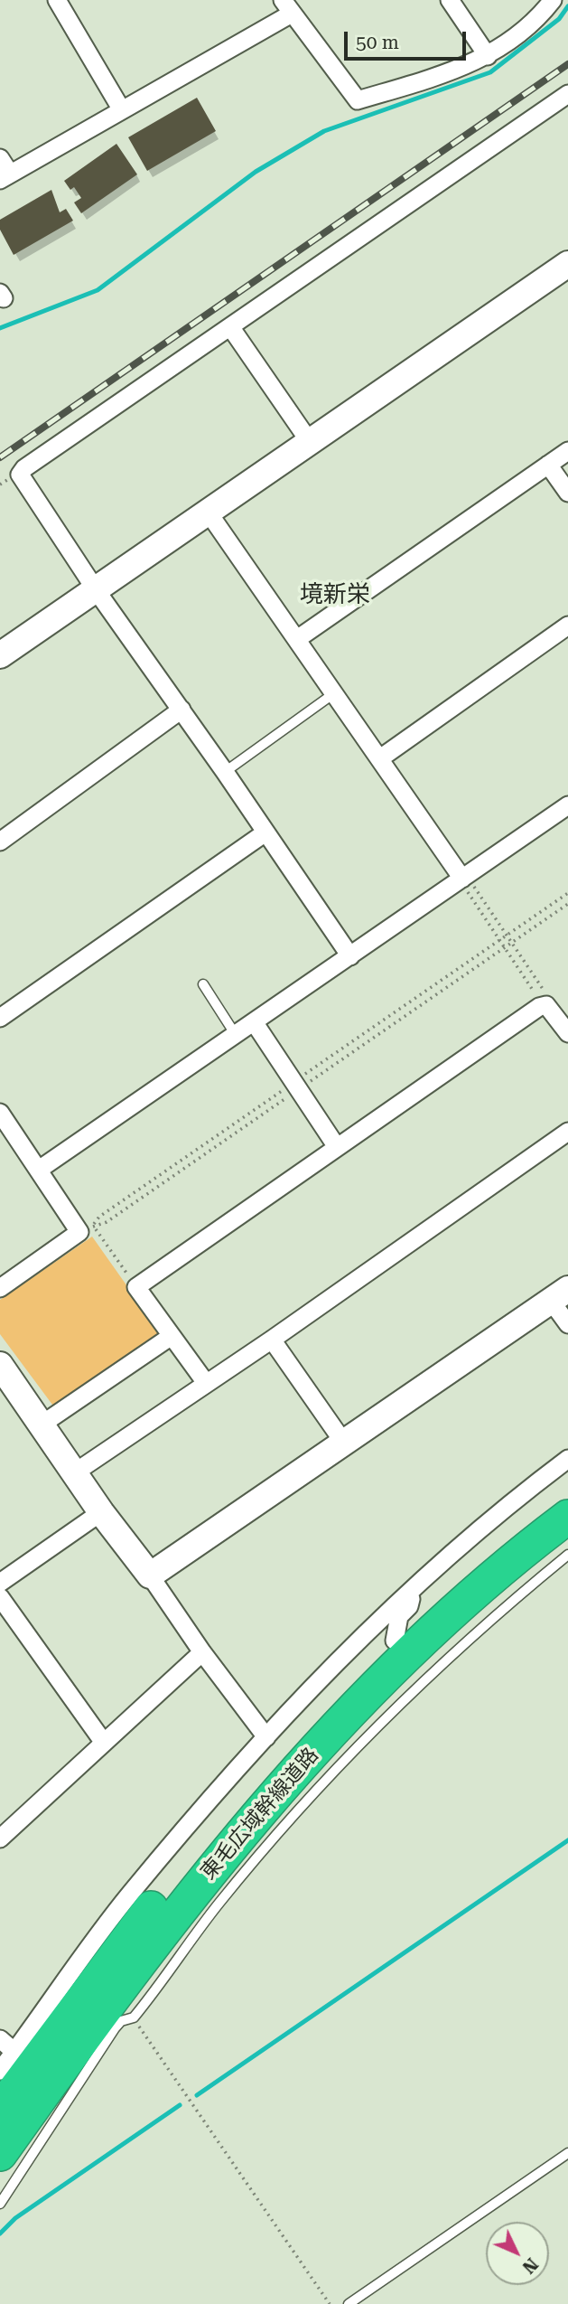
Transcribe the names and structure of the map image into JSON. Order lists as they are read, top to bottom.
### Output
{
  "streets": {
    "highway": ["東毛広域幹線道路"]
  },
  "districts": ["境新栄"],
  "scale_bar": "50 m",
  "north": "bottom right"
}
